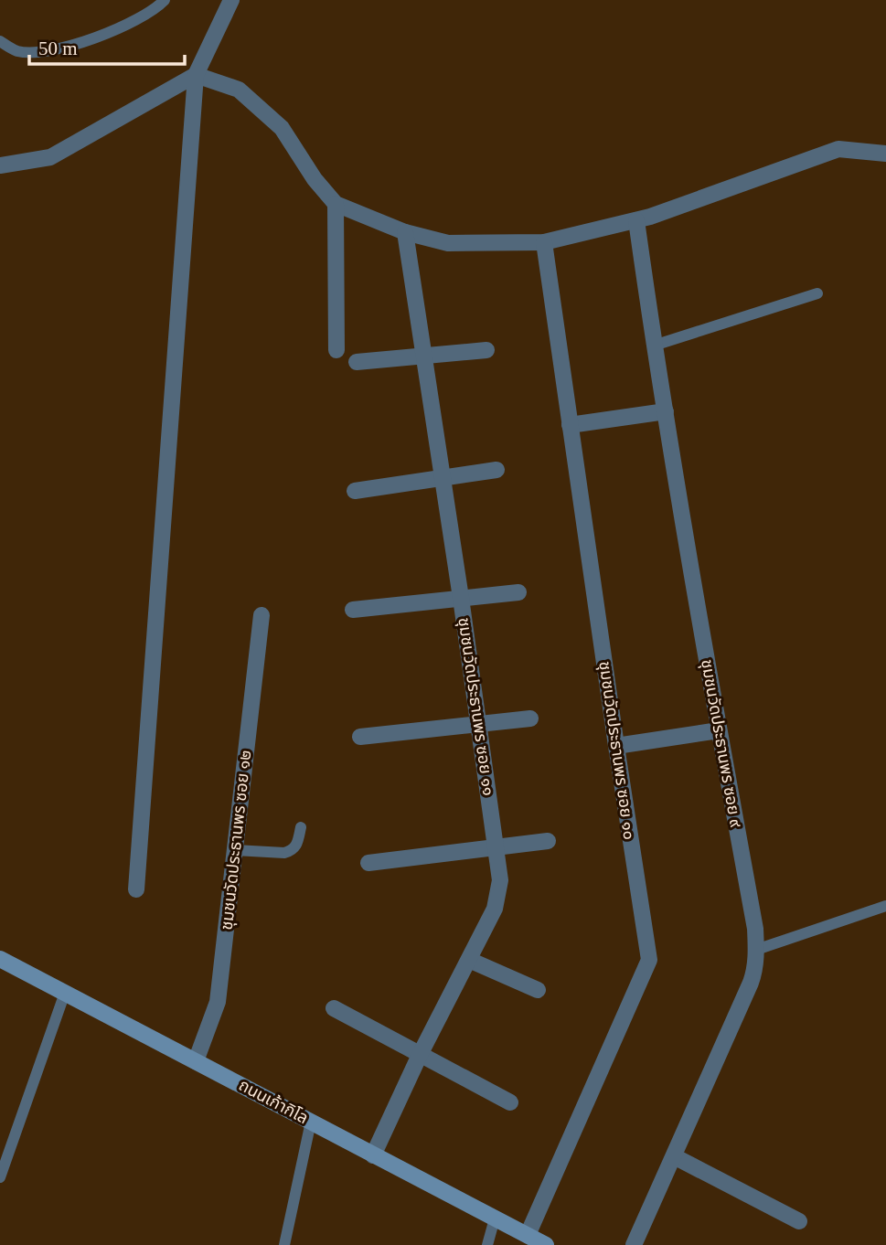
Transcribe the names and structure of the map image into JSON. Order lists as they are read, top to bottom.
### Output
{
  "streets": {
    "main road": ["ถนนเก้ากิโล"],
    "street": [
      "ชุมชนวัดประธานพร ซอย ๑๑",
      "ชุมชนวัดประธานพร ซอย ๙",
      "ชุมชนวัดประธานพร ซอย ๑๐",
      "ชุมชนวัดประธานพร ซอย ๑๒"
    ]
  },
  "crossings": [
    ["ชุมชนวัดประธานพร ซอย ๑๑", "ถนนเก้ากิโล"],
    ["ชุมชนวัดประธานพร ซอย ๑๐", "ถนนเก้ากิโล"],
    ["ชุมชนวัดประธานพร ซอย ๑๒", "ถนนเก้ากิโล"]
  ],
  "scale_bar": "50 m"
}
